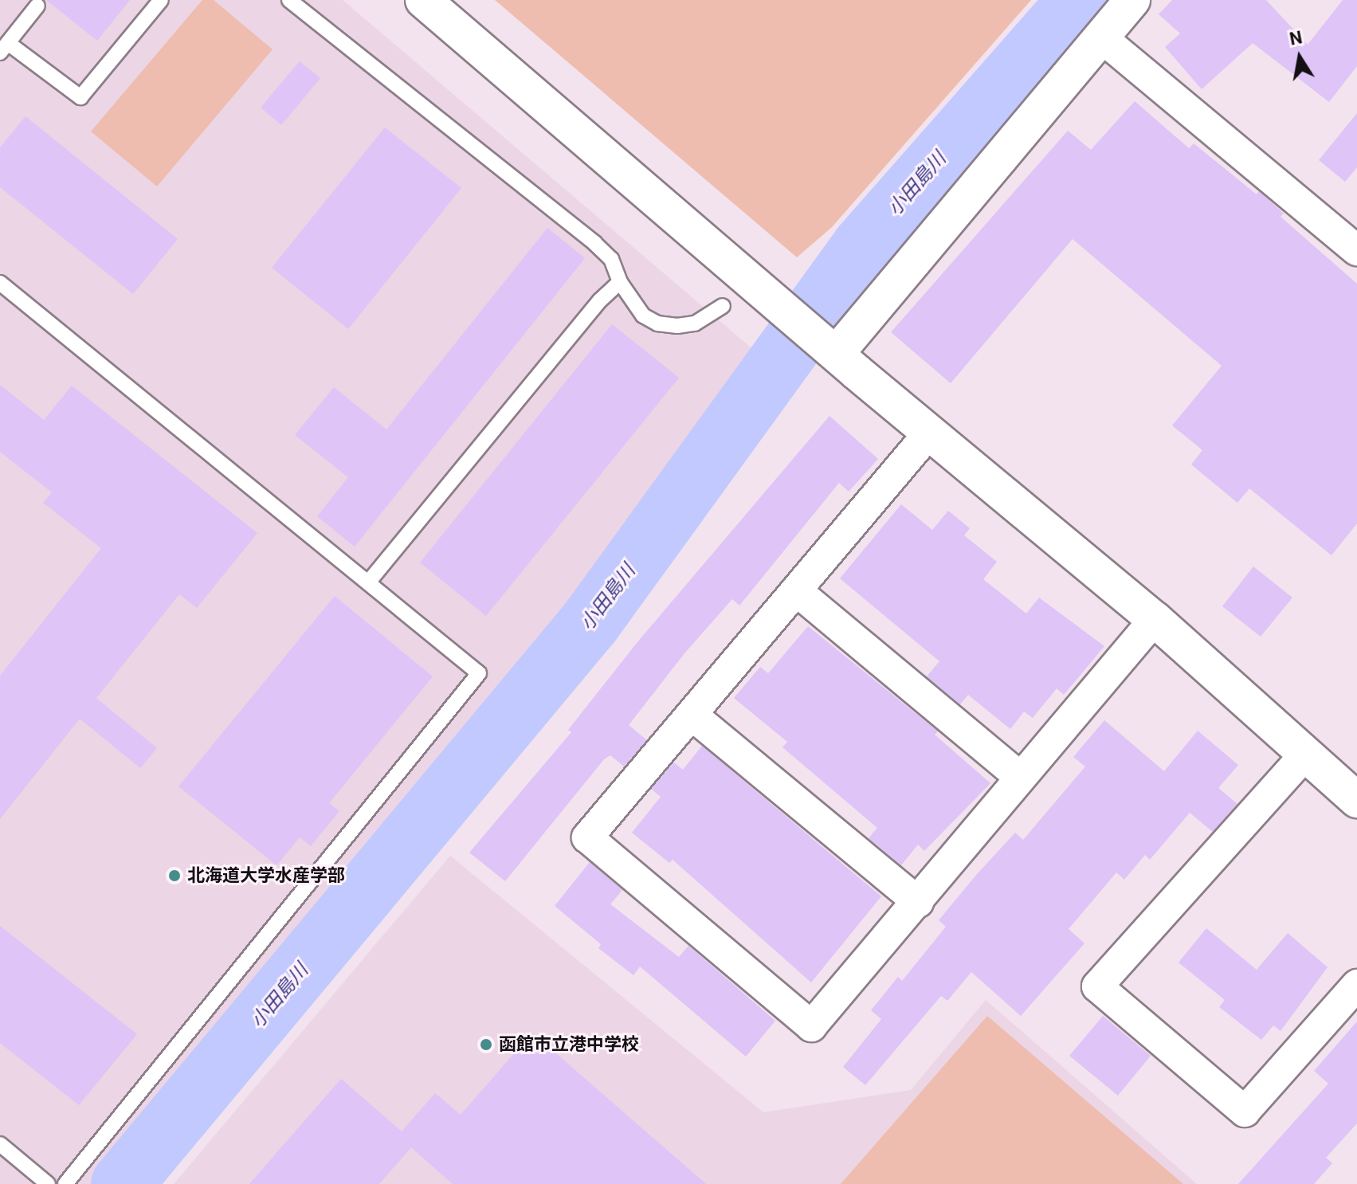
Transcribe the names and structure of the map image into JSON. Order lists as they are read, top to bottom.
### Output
{
  "water": ["小田島川"],
  "places": ["北海道大学水産学部", "函館市立港中学校"],
  "north": "top"
}
